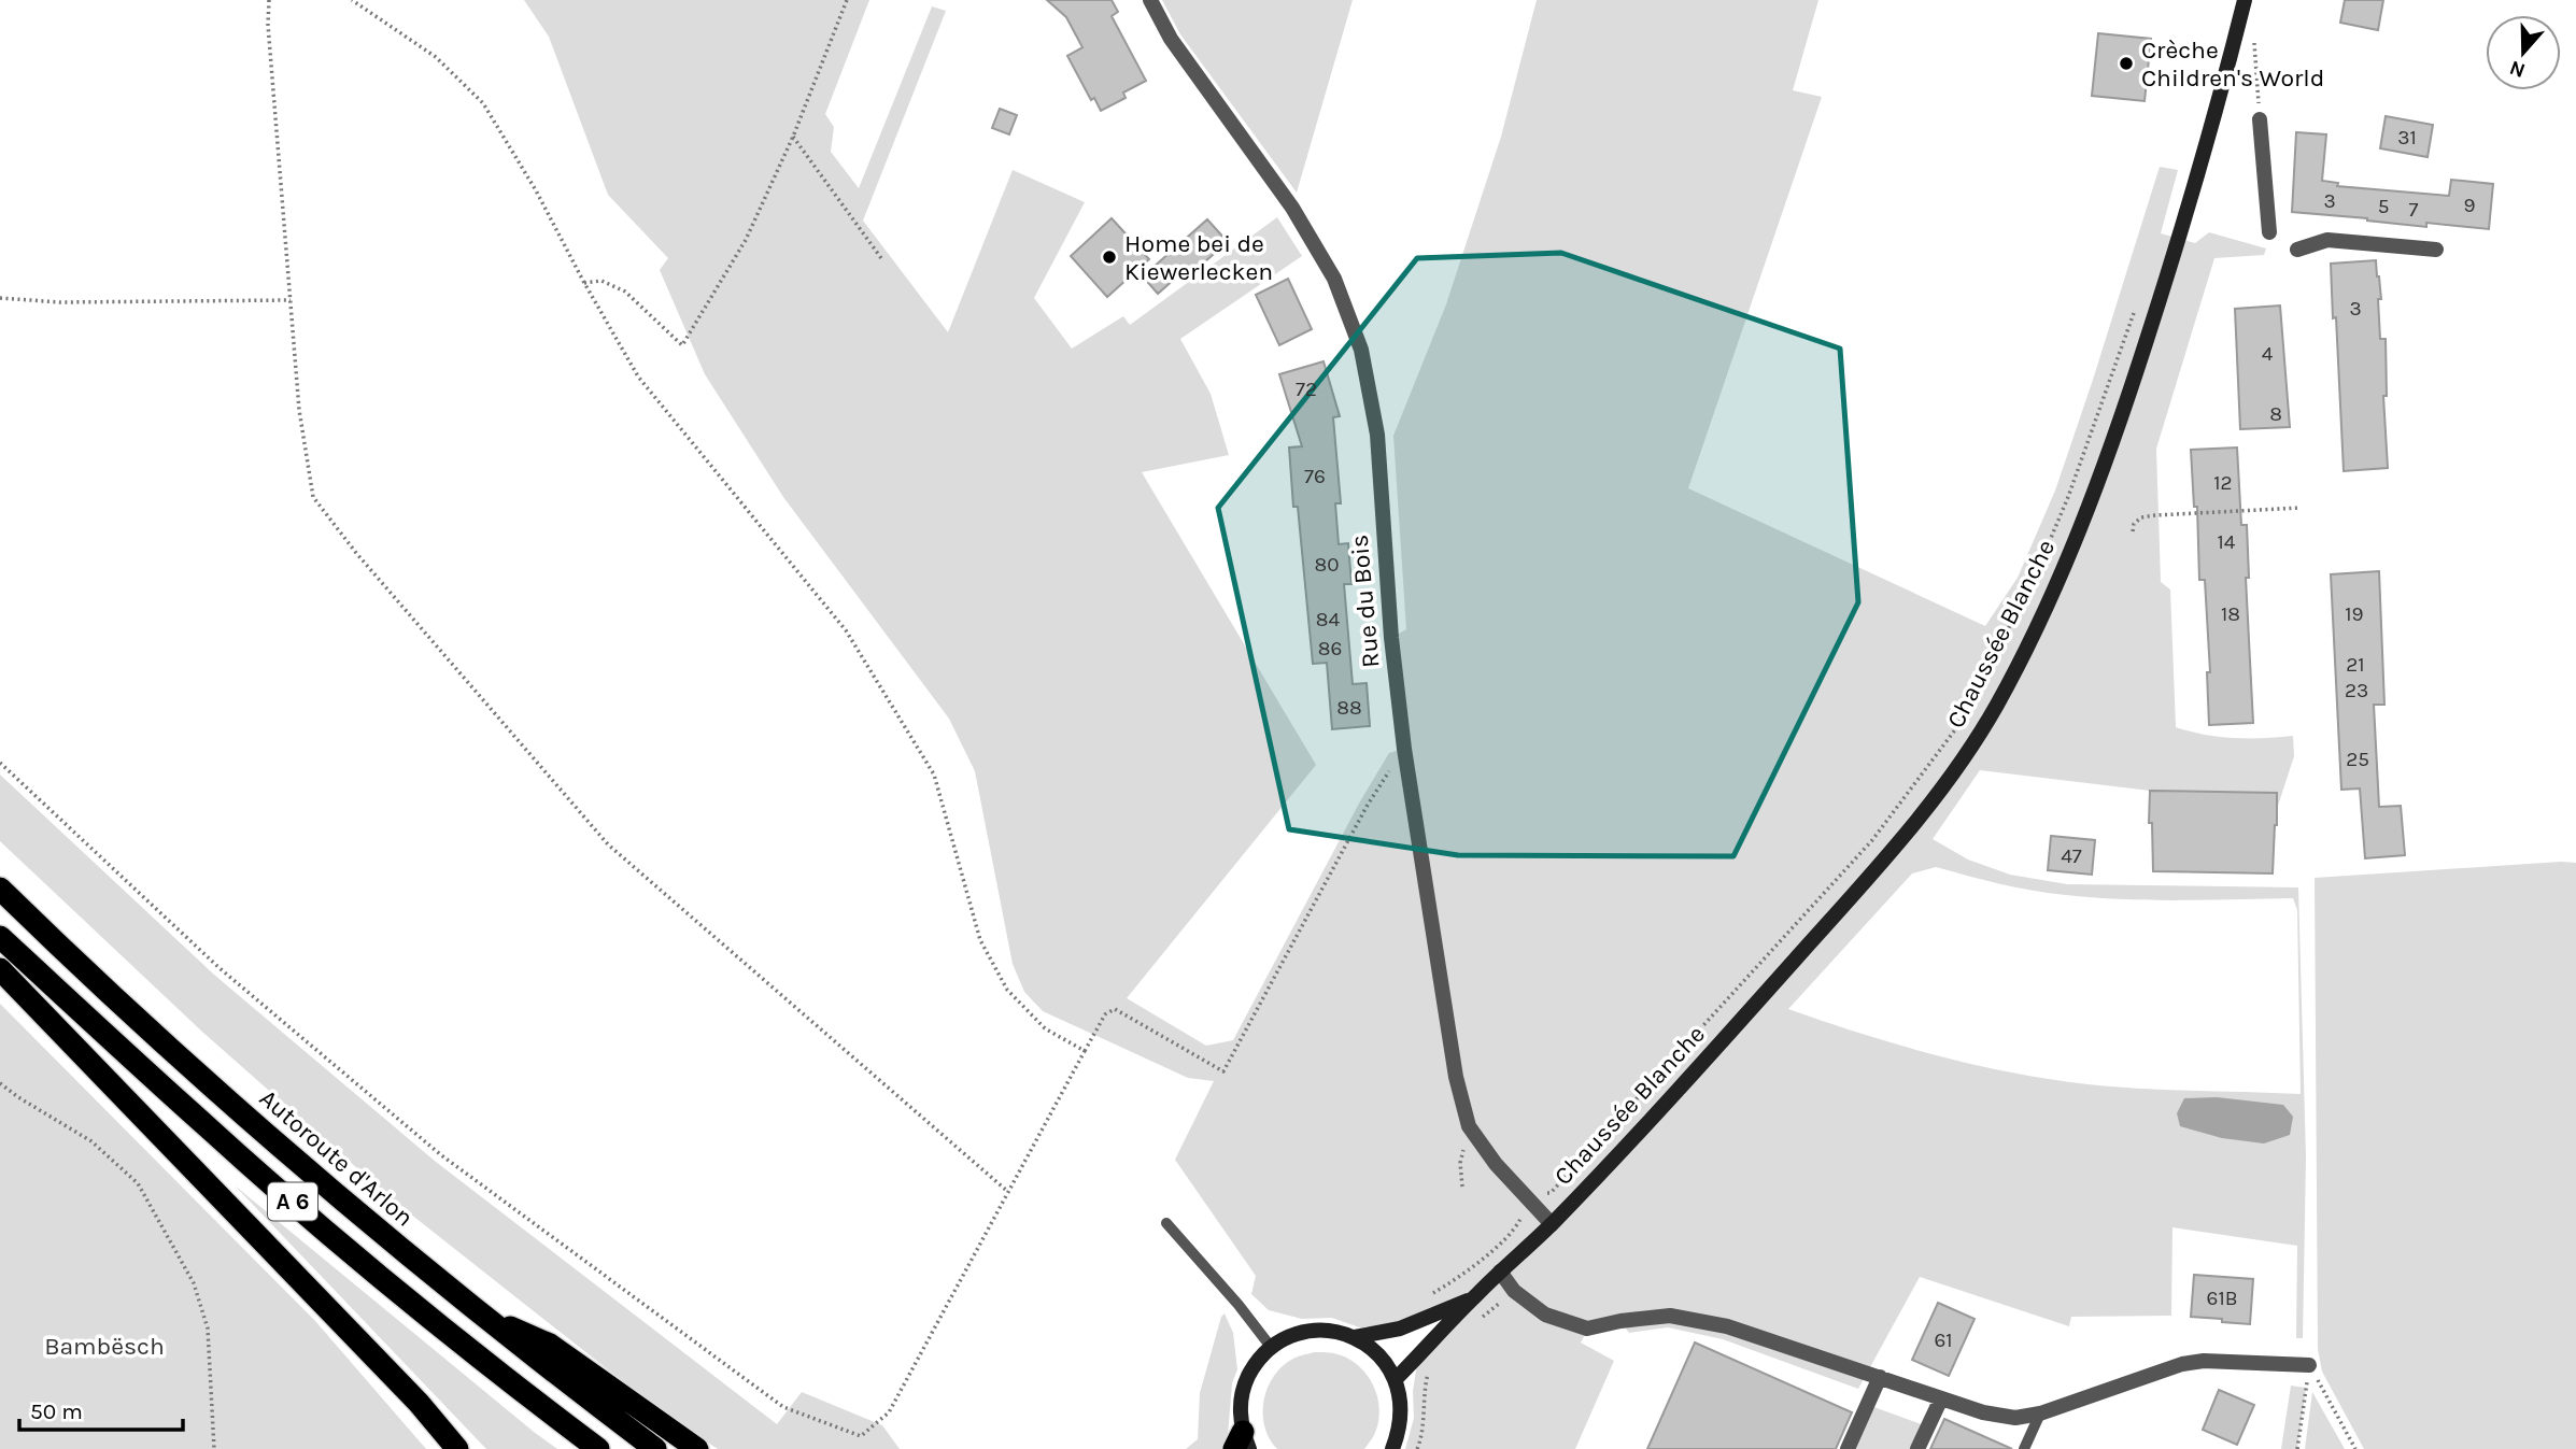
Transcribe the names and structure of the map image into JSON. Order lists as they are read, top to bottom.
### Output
{
  "streets": {
    "highway": ["Autoroute d'Arlon", "A 6"],
    "main road": ["Chaussée Blanche"],
    "street": ["Rue du Bois"]
  },
  "crossings": [
    ["Rue du Bois", "Chaussée Blanche"],
    ["Autoroute d'Arlon", "A 6"]
  ],
  "parks": ["Bambësch"],
  "places": ["Crèche Children's World", "Home bei de Kiewerlecken"],
  "house_numbers": [
    "31",
    "3",
    "9",
    "5",
    "7",
    "3",
    "4",
    "72",
    "8",
    "76",
    "12",
    "14",
    "80",
    "18",
    "19",
    "84",
    "86",
    "21",
    "23",
    "88",
    "25",
    "47",
    "61B",
    "61"
  ],
  "scale_bar": "50 m",
  "north": "bottom"
}
